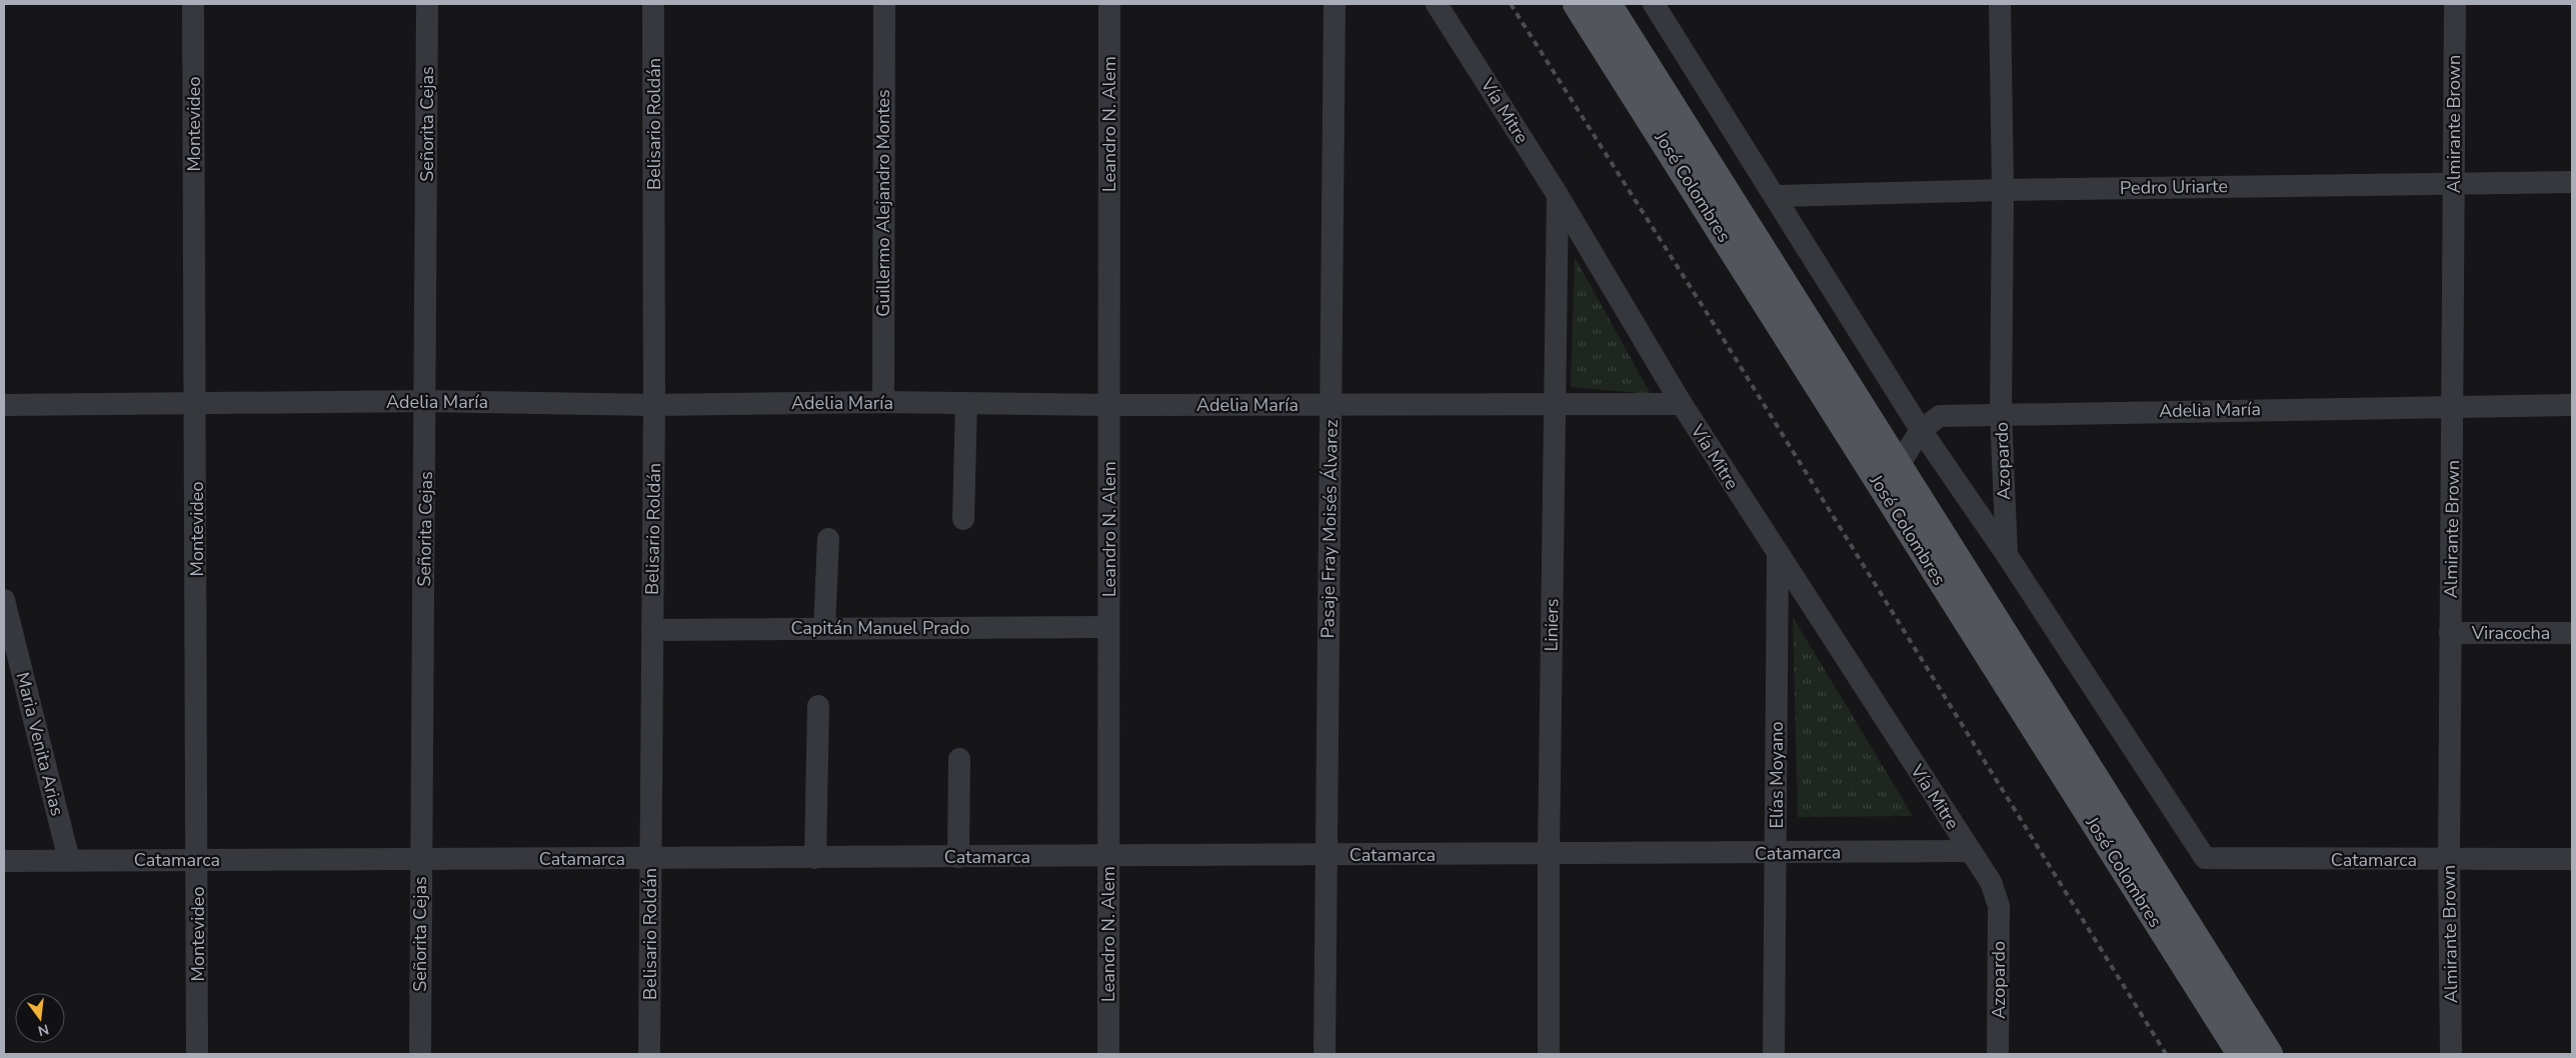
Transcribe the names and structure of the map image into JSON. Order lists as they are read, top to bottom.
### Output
{
  "streets": {
    "main road": ["José Colombres"],
    "street": [
      "Vía Mitre",
      "Montevideo",
      "Señorita Cejas",
      "Belisario Roldán",
      "Leandro N. Alem",
      "Almirante Brown",
      "Pedro Uriarte",
      "Guillermo Alejandro Montes",
      "Adelia María",
      "Azopardo",
      "Pasaje Fray Moisés Álvarez",
      "Liniers",
      "Capitán Manuel Prado",
      "Viracocha",
      "Maria Venita Arias",
      "Elías Moyano",
      "Catamarca"
    ]
  },
  "crossings": [
    ["Vía Mitre", "Adelia María"],
    ["Vía Mitre", "Azopardo"],
    ["Vía Mitre", "Liniers"],
    ["Vía Mitre", "Elías Moyano"],
    ["Vía Mitre", "Catamarca"],
    ["Montevideo", "Adelia María"],
    ["Montevideo", "Catamarca"],
    ["Señorita Cejas", "Adelia María"],
    ["Señorita Cejas", "Catamarca"],
    ["Belisario Roldán", "Adelia María"],
    ["Belisario Roldán", "Capitán Manuel Prado"],
    ["Belisario Roldán", "Catamarca"],
    ["Leandro N. Alem", "Adelia María"],
    ["Leandro N. Alem", "Capitán Manuel Prado"],
    ["Leandro N. Alem", "Catamarca"],
    ["Almirante Brown", "Pedro Uriarte"],
    ["Almirante Brown", "Adelia María"],
    ["Almirante Brown", "Viracocha"],
    ["Almirante Brown", "Catamarca"],
    ["José Colombres", "Adelia María"],
    ["Pedro Uriarte", "Azopardo"],
    ["Guillermo Alejandro Montes", "Adelia María"],
    ["Adelia María", "Azopardo"],
    ["Adelia María", "Pasaje Fray Moisés Álvarez"],
    ["Adelia María", "Liniers"],
    ["Azopardo", "Catamarca"],
    ["Pasaje Fray Moisés Álvarez", "Catamarca"],
    ["Liniers", "Catamarca"],
    ["Maria Venita Arias", "Catamarca"],
    ["Elías Moyano", "Catamarca"]
  ],
  "north": "bottom"
}
